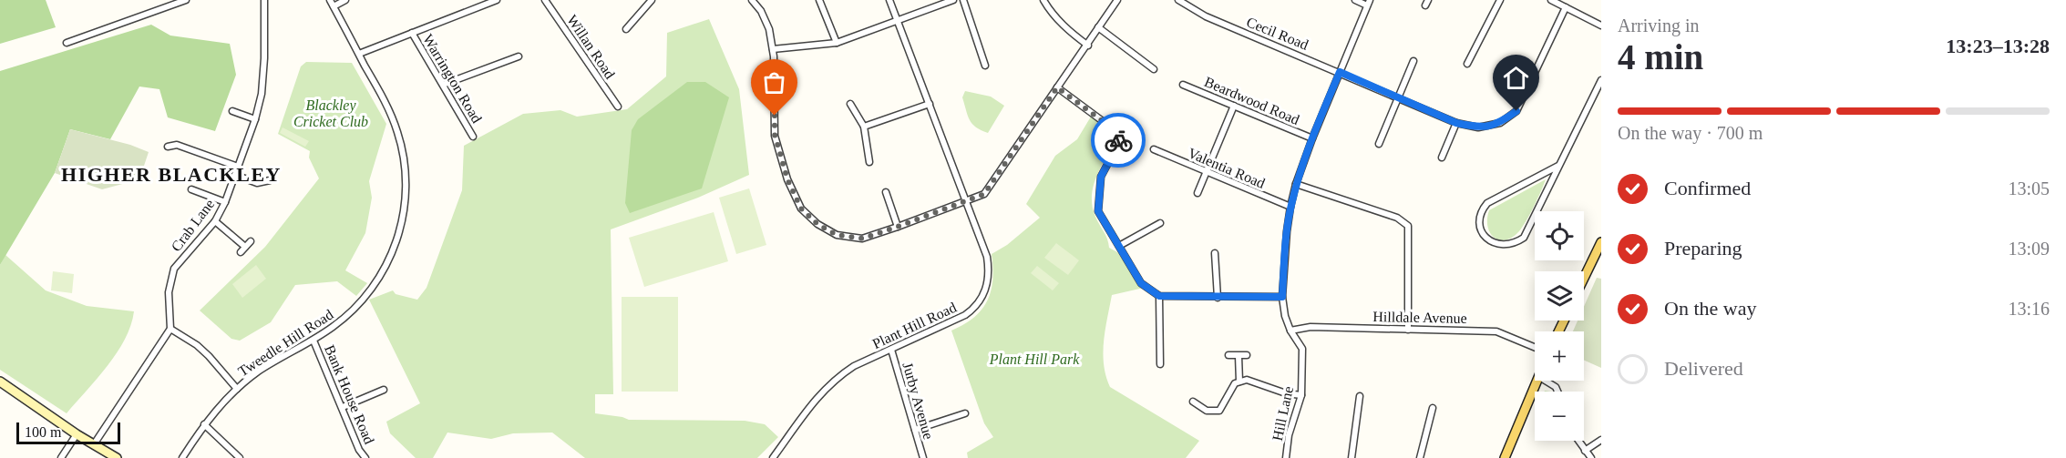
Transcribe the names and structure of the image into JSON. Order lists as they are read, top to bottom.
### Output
{
  "streets": {
    "street": [
      "Cecil Road",
      "Willan Road",
      "Warrington Road",
      "Beardwood Road",
      "Valentia Road",
      "Crab Lane",
      "Hilldale Avenue",
      "Plant Hill Road",
      "Tweedle Hill Road",
      "Bank House Road",
      "Jurby Avenue",
      "Hill Lane"
    ]
  },
  "crossings": [
    ["Cecil Road", "Hill Lane"],
    ["Beardwood Road", "Hill Lane"],
    ["Valentia Road", "Hill Lane"],
    ["Hilldale Avenue", "Hill Lane"],
    ["Plant Hill Road", "Jurby Avenue"],
    ["Tweedle Hill Road", "Bank House Road"]
  ],
  "districts": ["HIGHER BLACKLEY"],
  "parks": ["Blackley Cricket Club", "Plant Hill Park"],
  "scale_bar": "100 m",
  "page": {
    "heading": ["4 min", "Arriving in", "13:23–13:28"],
    "bar": "On the way · 700 m",
    "list": [
      ["Confirmed", "13:05"],
      ["Preparing", "13:09"],
      ["On the way", "13:16"],
      "Delivered"
    ],
    "map_buttons": ["+", "−"],
    "scale": "100 m"
  }
}
